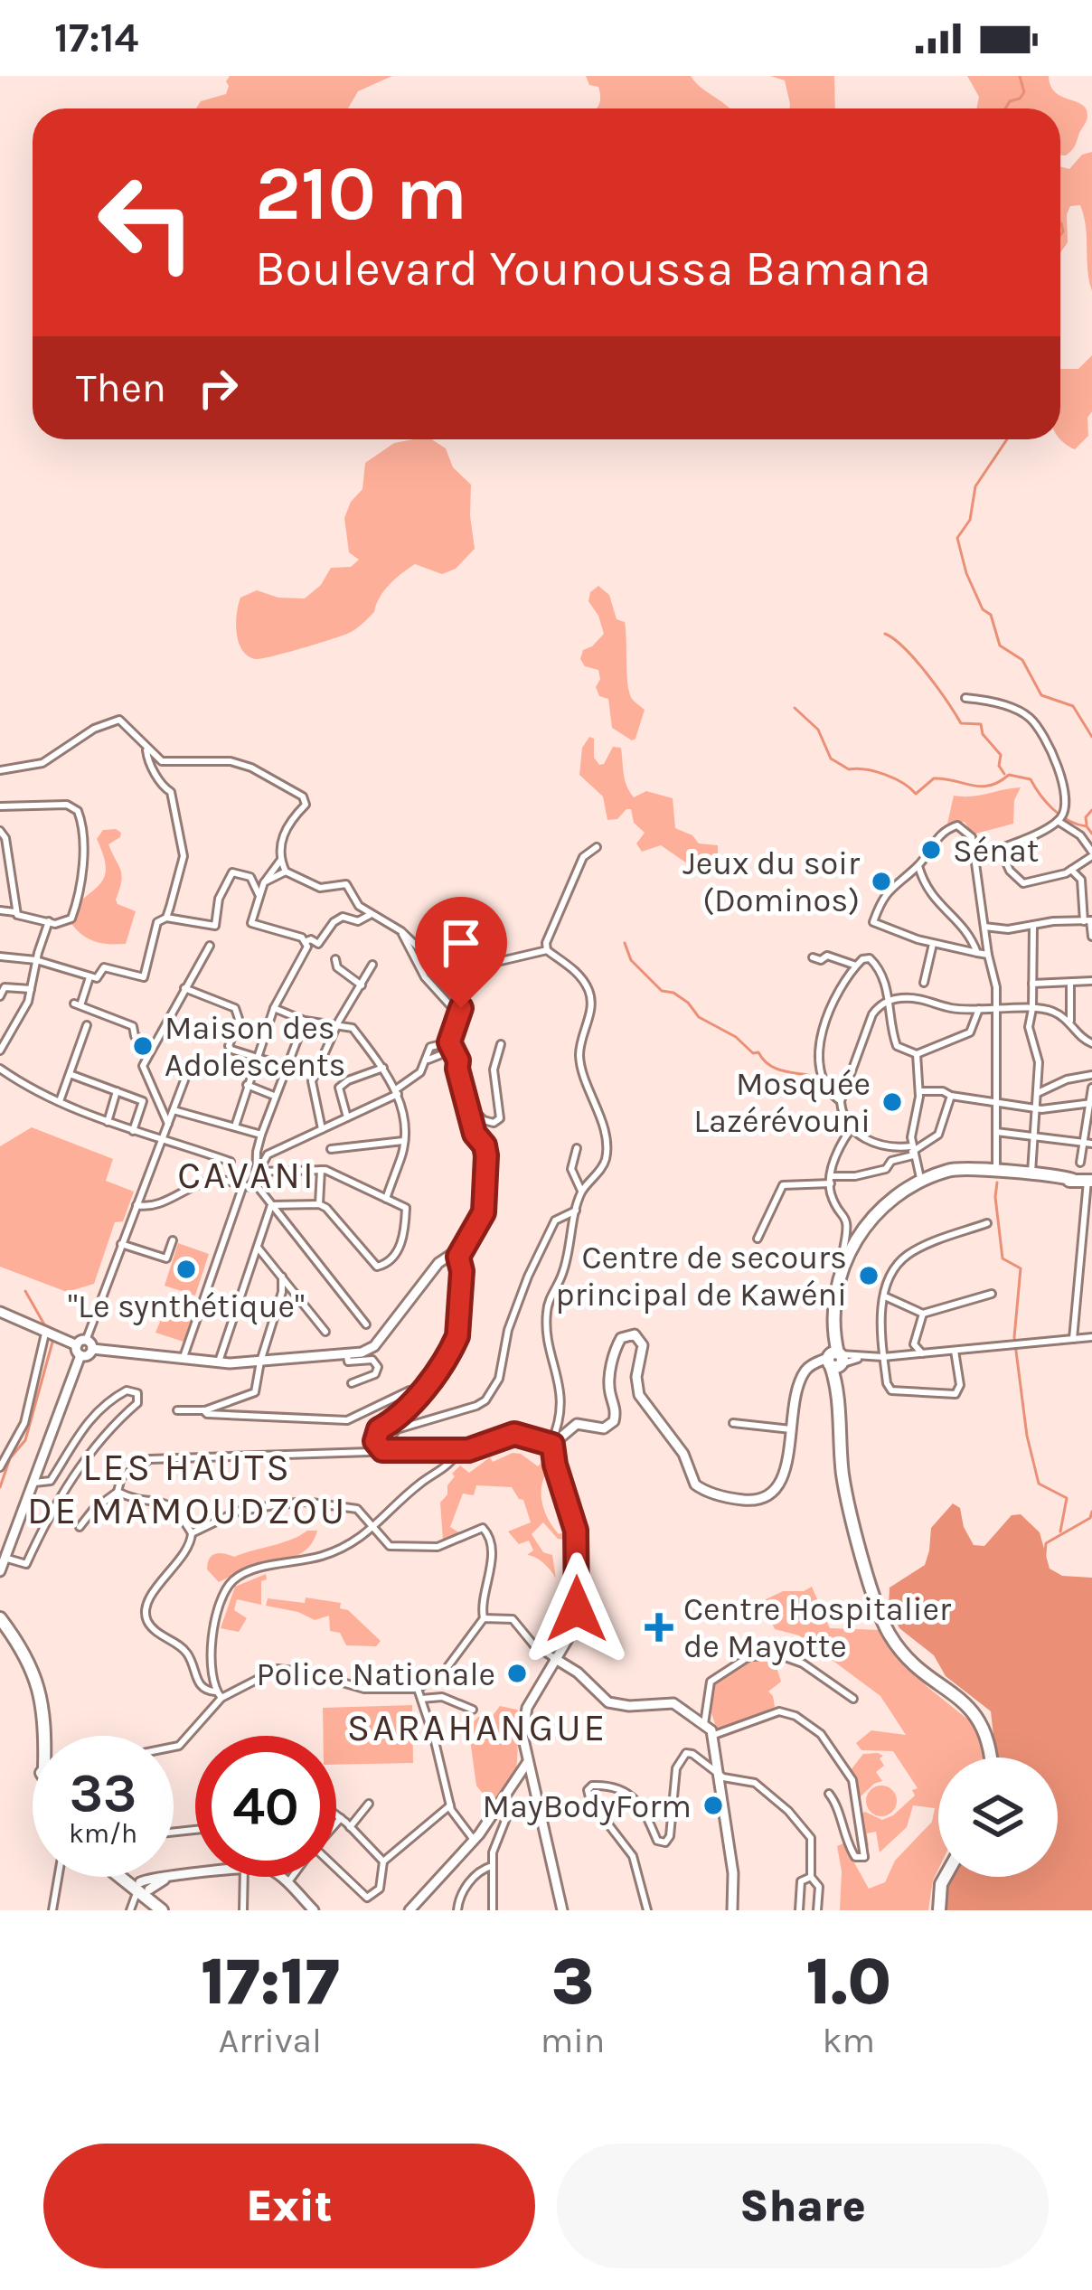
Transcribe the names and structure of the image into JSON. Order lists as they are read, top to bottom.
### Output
{
  "districts": ["CAVANI", "LES HAUTS DE MAMOUDZOU", "SARAHANGUE"],
  "places": {
    "other": [
      "Sénat",
      "Jeux du soir (Dominos)",
      "Maison des Adolescents",
      "Mosquée Lazérévouni",
      "\"Le synthétique\"",
      "Centre de secours principal de Kawéni",
      "Police Nationale",
      "MayBodyForm"
    ],
    "health": ["Centre Hospitalier de Mayotte"]
  },
  "page": {
    "status": "17:14",
    "turn": ["210 m", "Boulevard Younoussa Bamana"],
    "then": "Then",
    "speed": "33 km/h",
    "limit": "40",
    "eta": [
      "17:17",
      "Arrival",
      "3",
      "min",
      "1.0",
      "km"
    ],
    "buttons": ["Exit", "Share"]
  }
}
